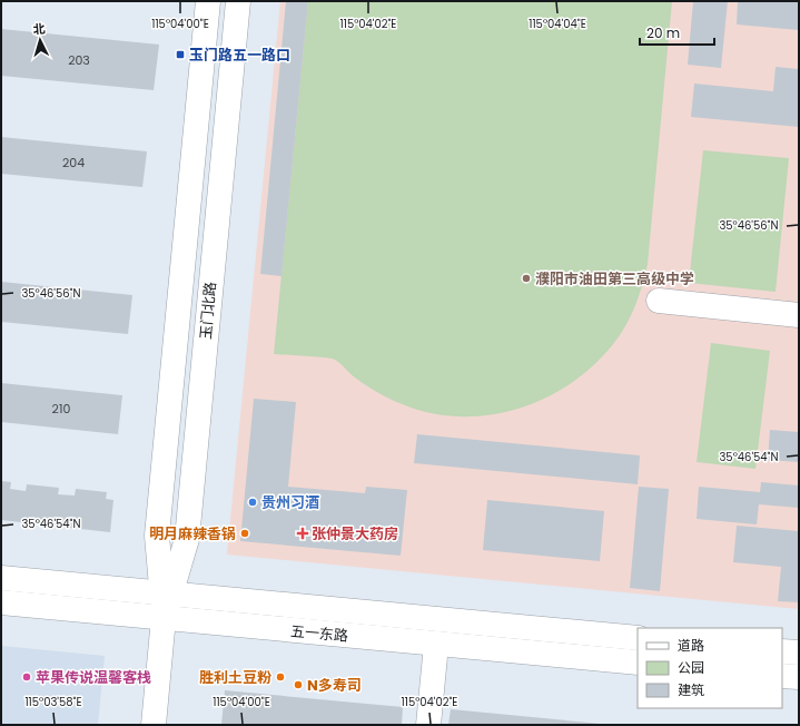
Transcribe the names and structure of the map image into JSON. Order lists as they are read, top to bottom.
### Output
{
  "streets": {
    "street": ["玉门北路", "五一东路"]
  },
  "crossings": [
    ["玉门北路", "五一东路"]
  ],
  "places": {
    "transit": ["玉门路五一路口"],
    "other": [
      "濮阳市油田第三高级中学",
      "贵州习酒",
      "明月麻辣香锅",
      "苹果传说温馨客栈",
      "胜利土豆粉",
      "N多寿司"
    ],
    "health": ["张仲景大药房"]
  },
  "house_numbers": ["203", "204", "210"],
  "legend": ["道路", "公园", "建筑"],
  "scale_bar": "20 m",
  "north": "top",
  "coordinates": [
    "115°04'00\"E",
    "115°04'02\"E",
    "115°04'04\"E",
    "35°46'56\"N",
    "35°46'54\"N",
    "115°03'58\"E"
  ]
}
